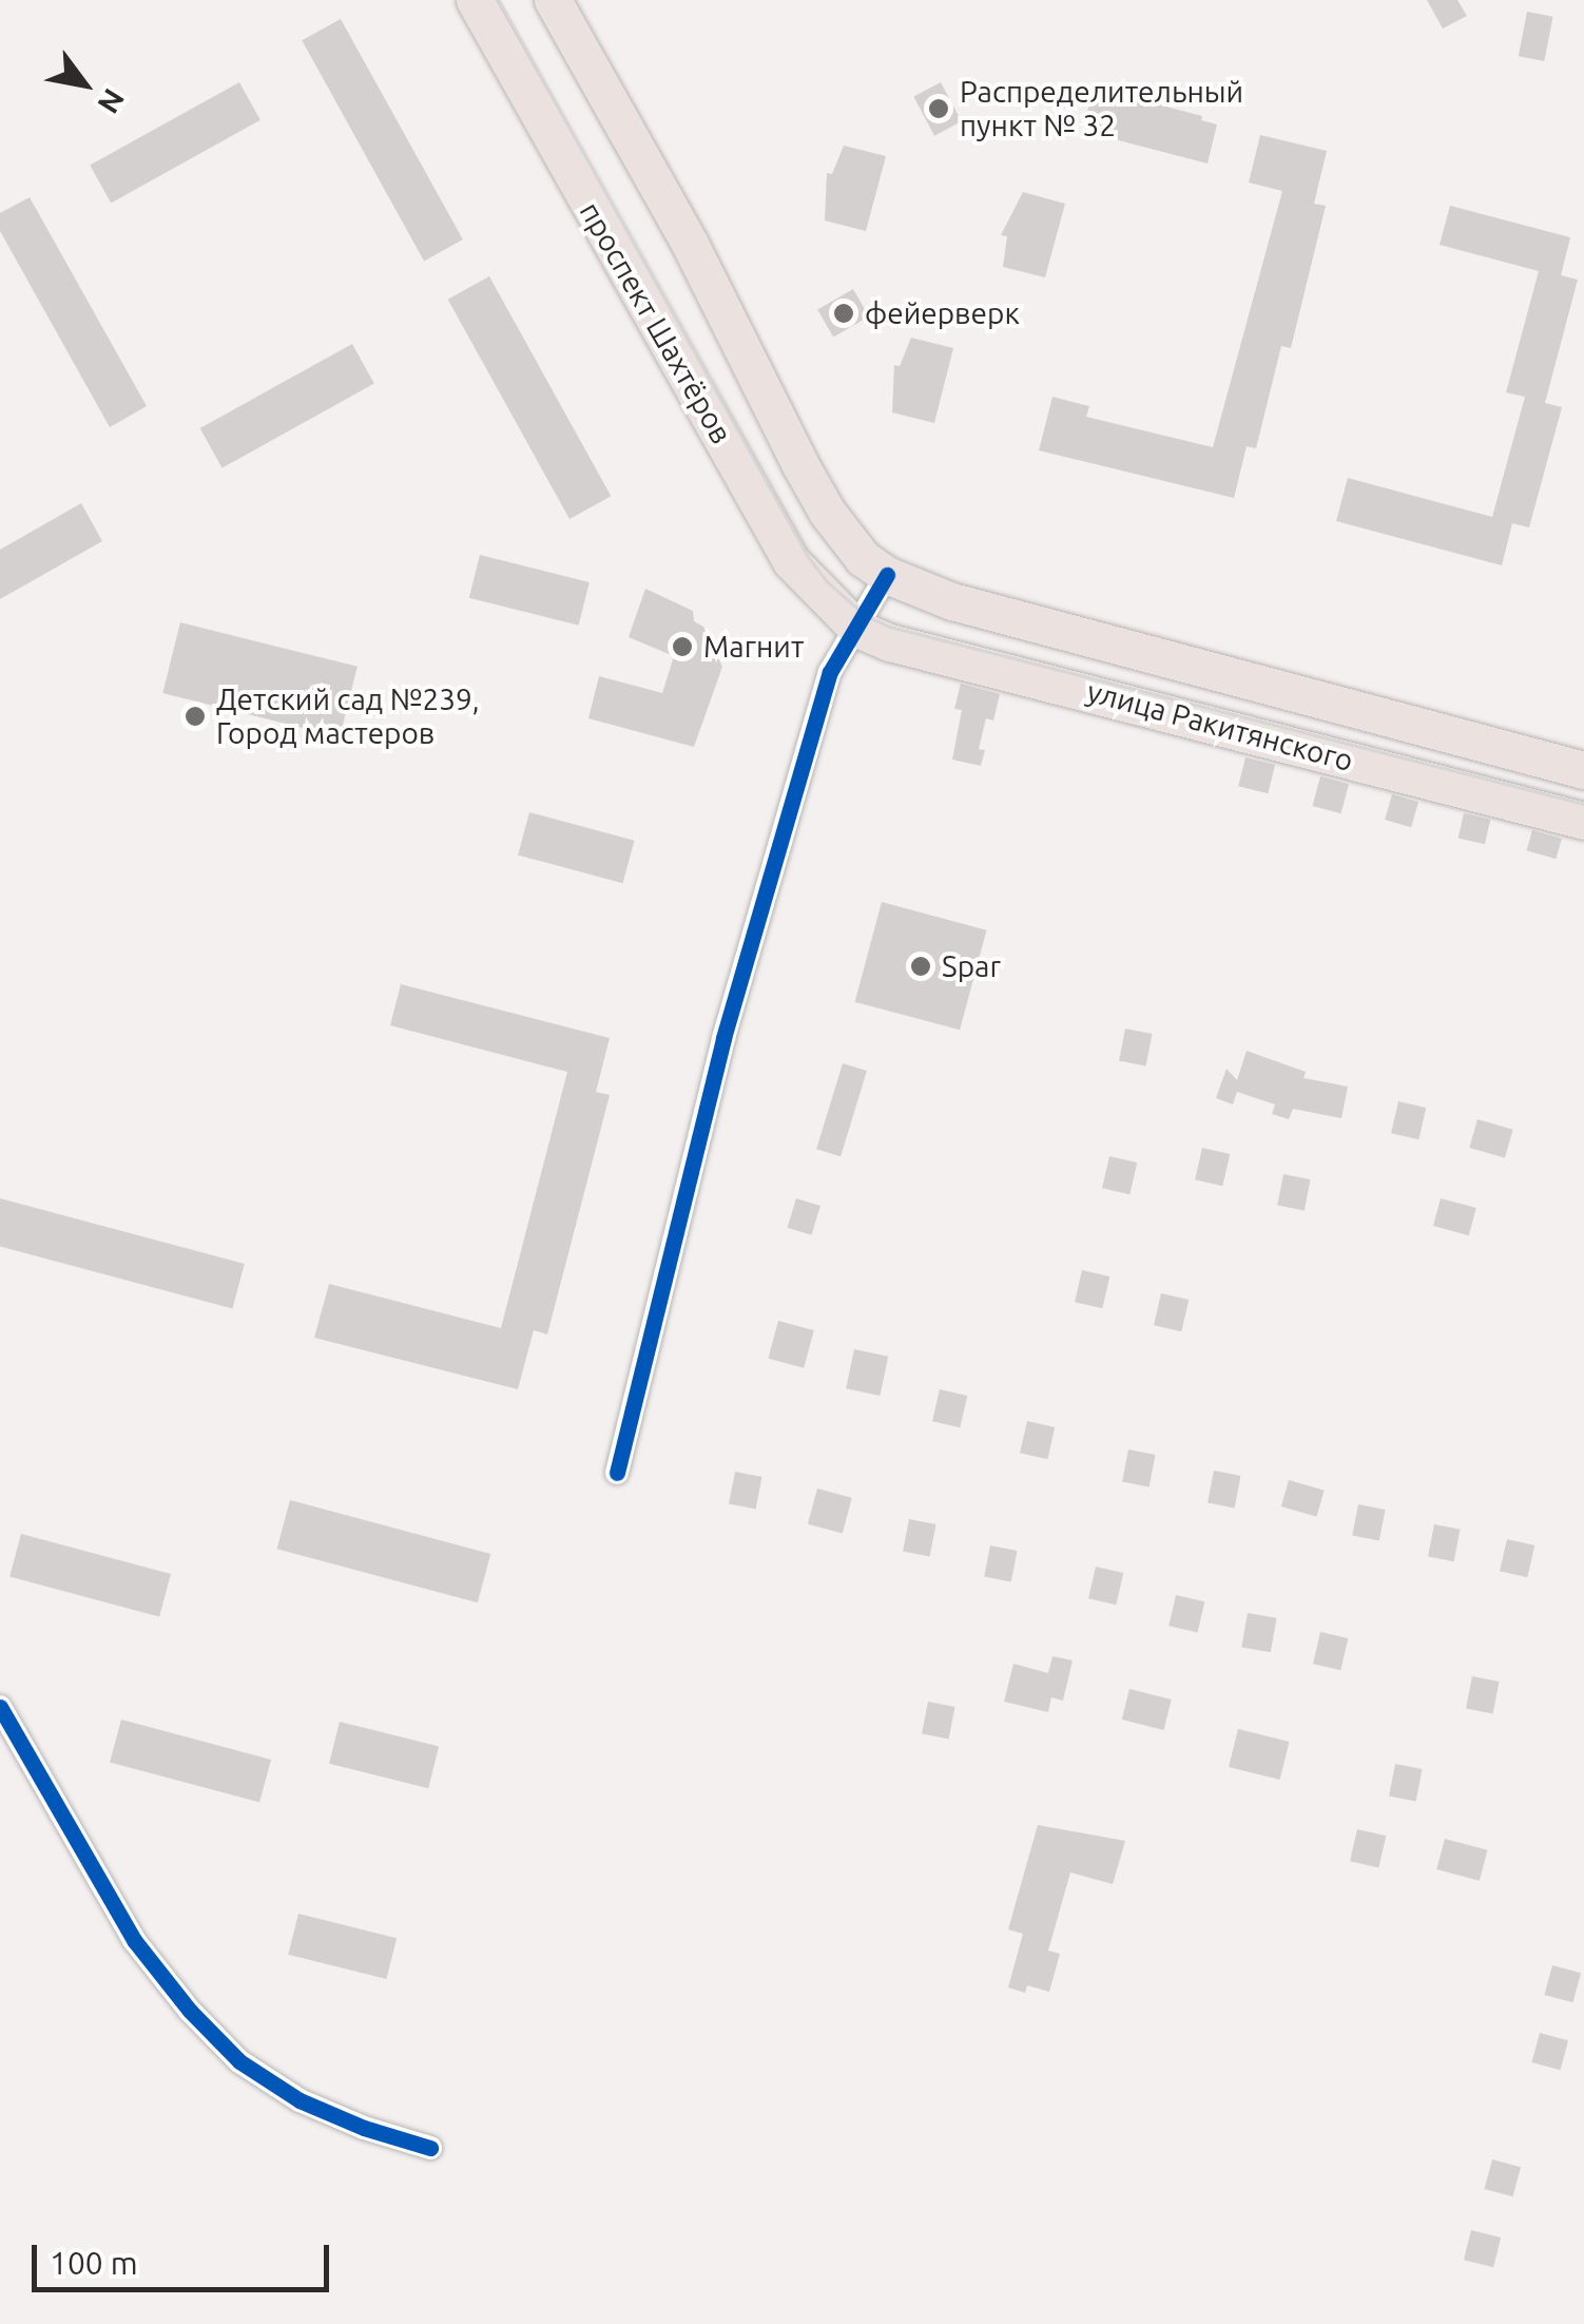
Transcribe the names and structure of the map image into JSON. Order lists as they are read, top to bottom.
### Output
{
  "streets": {
    "main road": ["проспект Шахтёров", "улица Ракитянского"]
  },
  "crossings": [
    ["проспект Шахтёров", "улица Ракитянского"]
  ],
  "places": [
    "Распределительный пункт № 32",
    "фейерверк",
    "Магнит",
    "Детский сад №239, Город мастеров",
    "Spar"
  ],
  "scale_bar": "100 m",
  "north": "bottom right"
}
